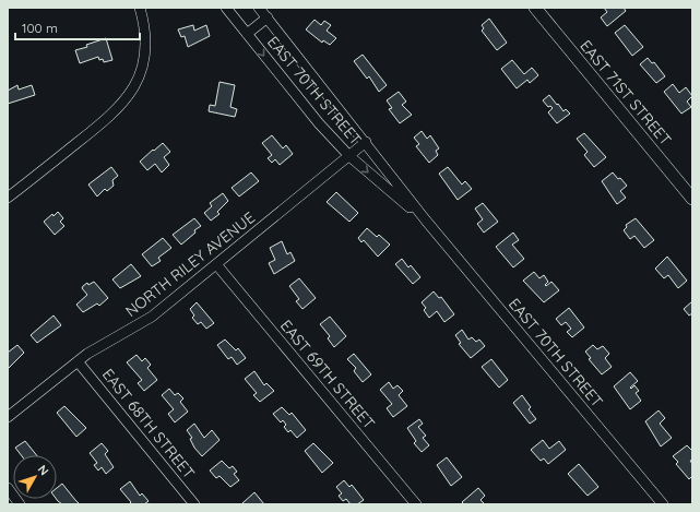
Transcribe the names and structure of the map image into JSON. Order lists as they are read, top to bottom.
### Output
{
  "streets": {
    "main road": ["EAST 71ST STREET"],
    "street": [
      "EAST 70TH STREET",
      "NORTH RILEY AVENUE",
      "EAST 69TH STREET",
      "EAST 68TH STREET"
    ]
  },
  "crossings": [
    ["EAST 70TH STREET", "NORTH RILEY AVENUE"],
    ["NORTH RILEY AVENUE", "EAST 69TH STREET"],
    ["NORTH RILEY AVENUE", "EAST 68TH STREET"]
  ],
  "scale_bar": "100 m",
  "north": "top right"
}
